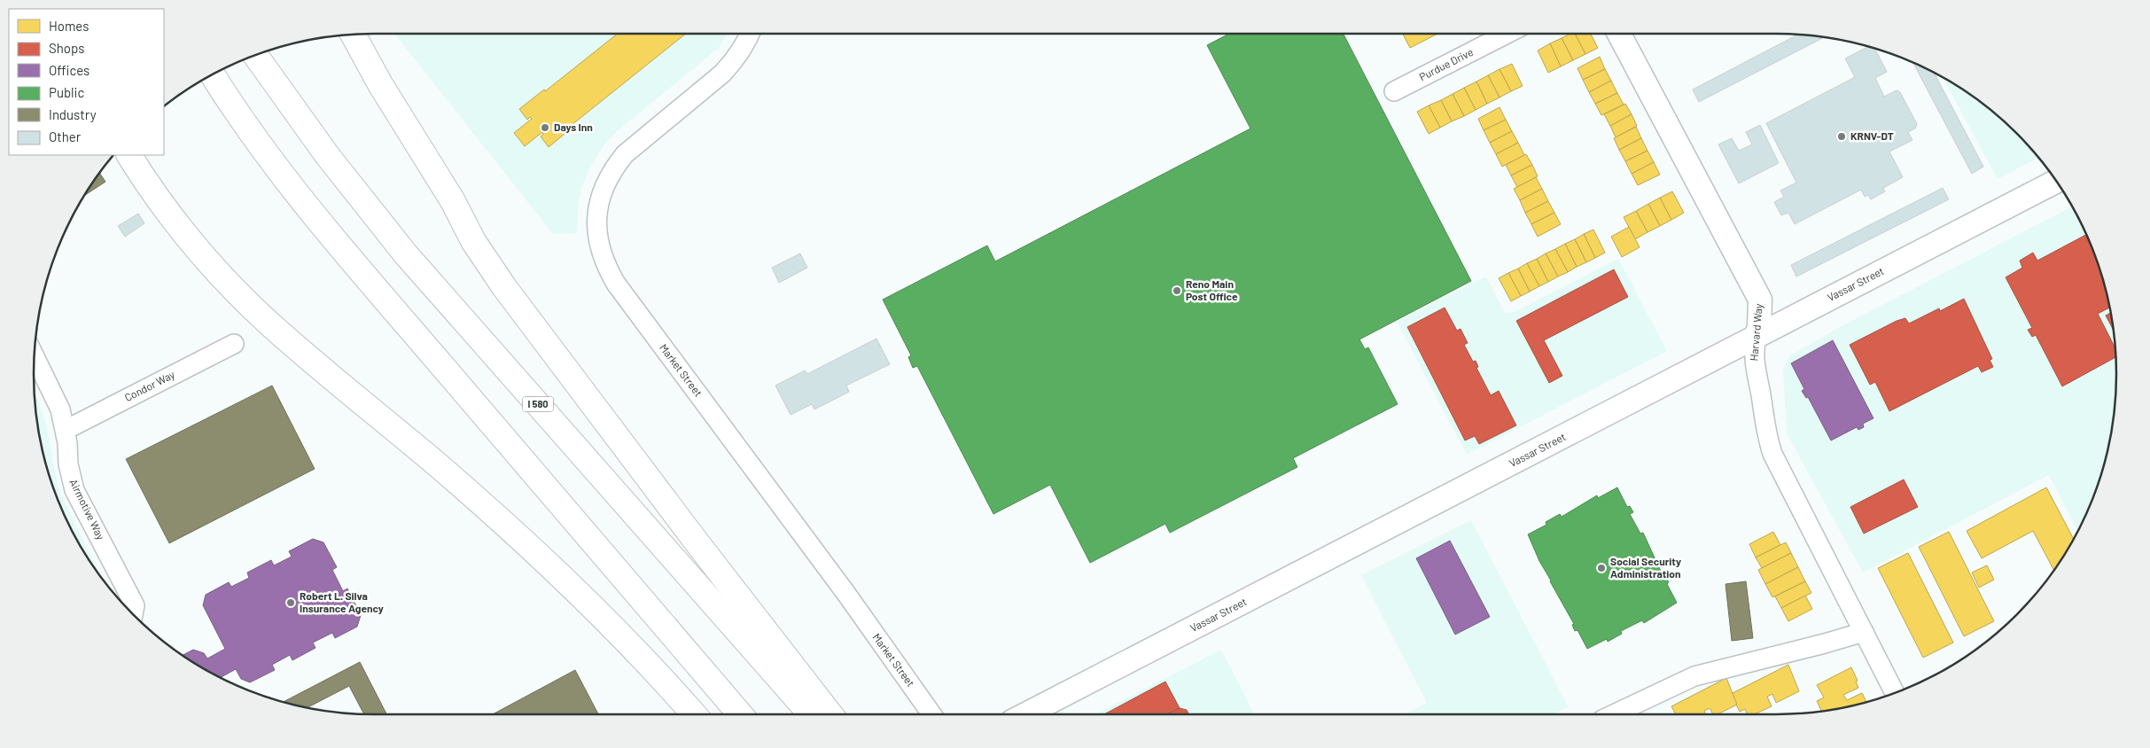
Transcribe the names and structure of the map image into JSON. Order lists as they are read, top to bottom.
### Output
{
  "streets": {
    "highway": ["I 580"],
    "street": [
      "Purdue Drive",
      "Vassar Street",
      "Harvard Way",
      "Market Street",
      "Condor Way",
      "Airmotive Way"
    ]
  },
  "crossings": [
    ["Vassar Street", "Harvard Way"],
    ["Condor Way", "Airmotive Way"]
  ],
  "places": [
    "Days Inn",
    "KRNV-DT",
    "Reno Main Post Office",
    "Social Security Administration",
    "Robert L. Silva Insurance Agency"
  ],
  "legend": [
    "Homes",
    "Shops",
    "Offices",
    "Public",
    "Industry",
    "Other"
  ]
}
